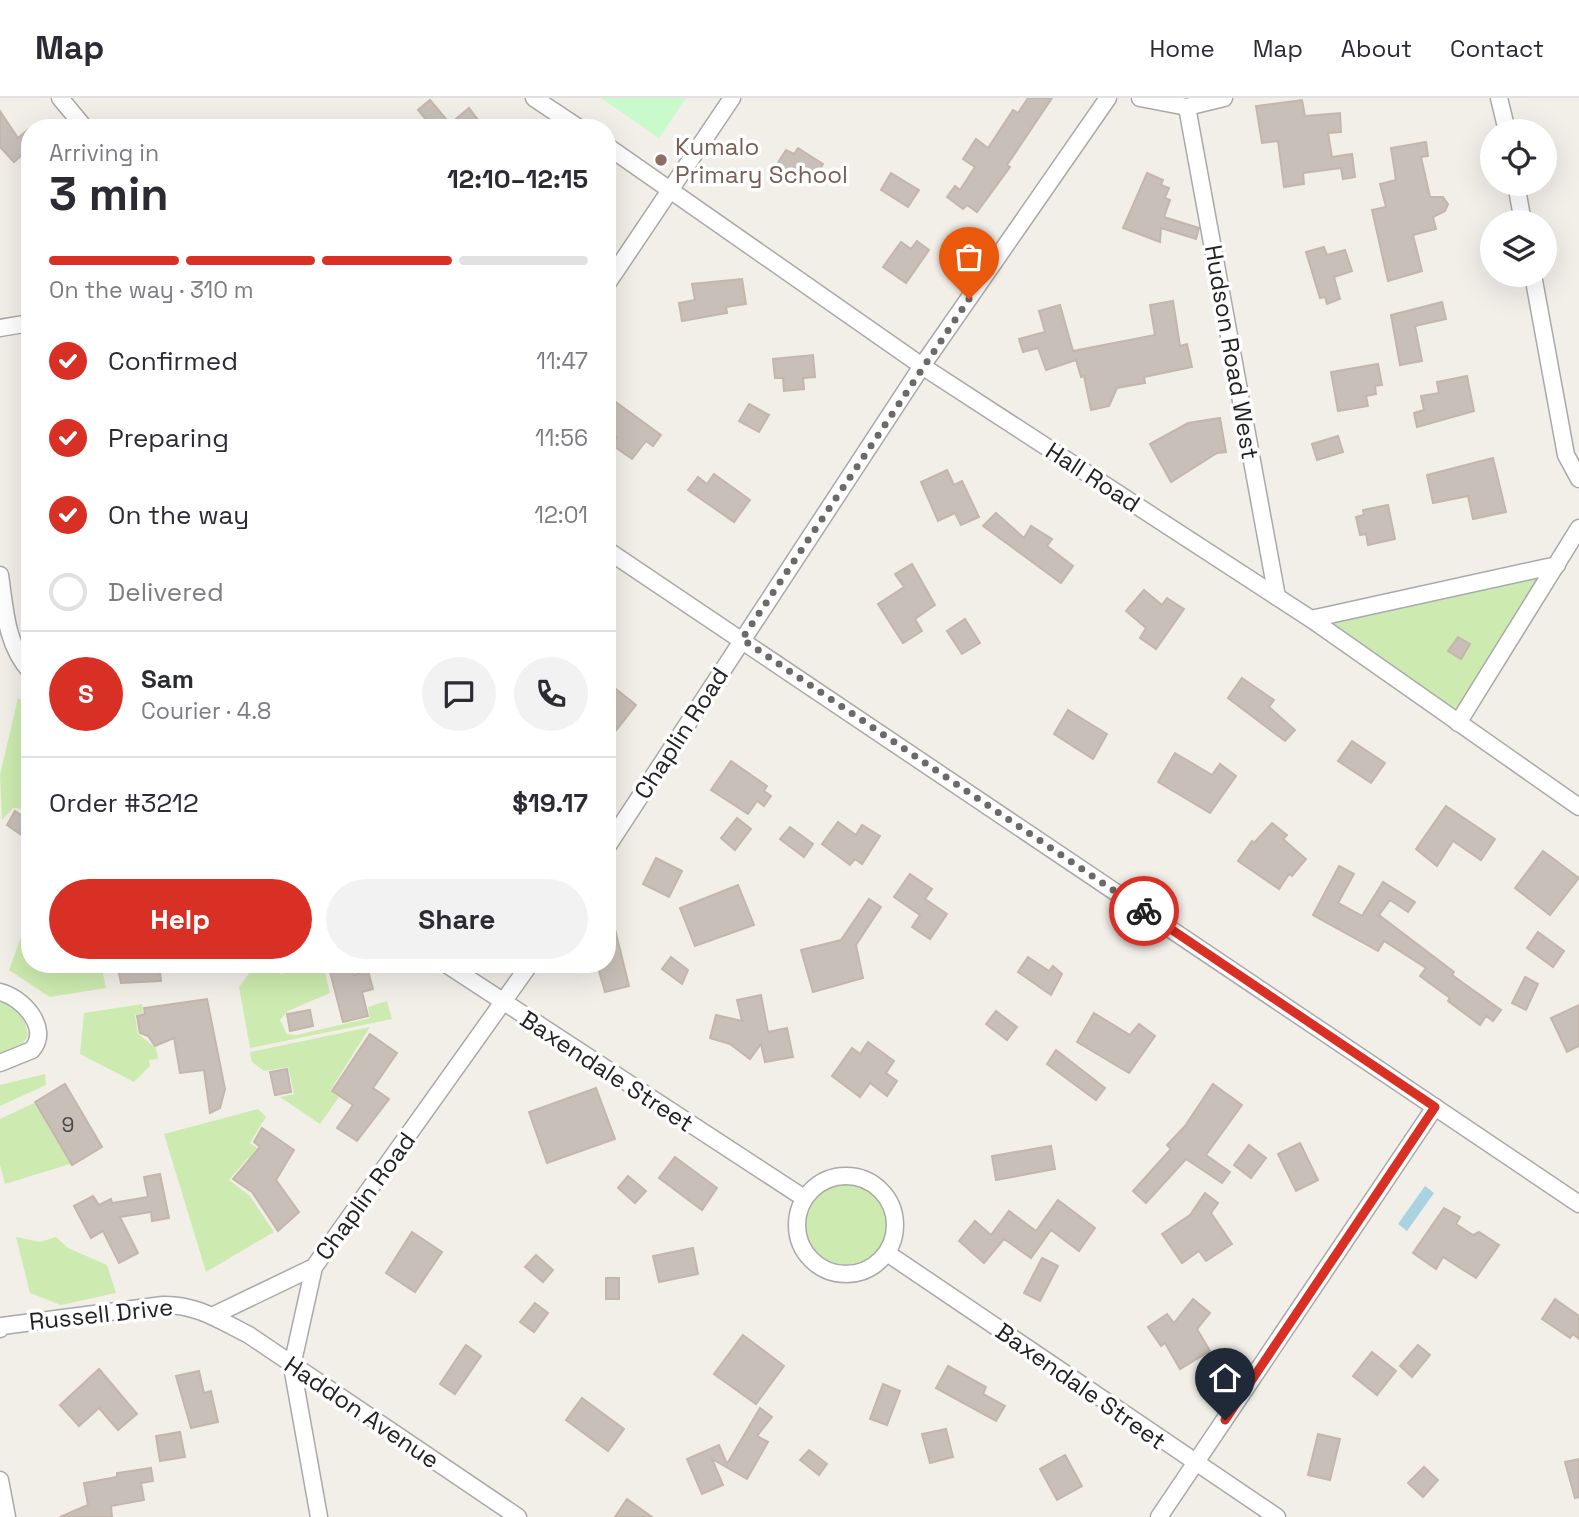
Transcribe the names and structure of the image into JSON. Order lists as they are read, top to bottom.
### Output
{
  "streets": {
    "street": [
      "Hudson Road West",
      "Hall Road",
      "Chaplin Road",
      "Baxendale Street",
      "Russell Drive",
      "Haddon Avenue"
    ]
  },
  "crossings": [
    ["Hudson Road West", "Hall Road"],
    ["Hall Road", "Chaplin Road"],
    ["Chaplin Road", "Baxendale Street"],
    ["Chaplin Road", "Russell Drive"],
    ["Chaplin Road", "Haddon Avenue"],
    ["Russell Drive", "Haddon Avenue"]
  ],
  "places": ["Kumalo Primary School"],
  "house_numbers": ["9"],
  "page": {
    "header": "Map",
    "nav": [
      "Home",
      "Map",
      "About",
      "Contact"
    ],
    "heading": ["3 min", "Arriving in", "12:10–12:15"],
    "panel": [
      "Sam",
      "Courier · 4.8",
      "Order #3212",
      "$19.17"
    ],
    "bar": "On the way · 310 m",
    "list": [
      ["Confirmed", "11:47"],
      ["Preparing", "11:56"],
      ["On the way", "12:01"],
      "Delivered"
    ],
    "round": "S",
    "buttons": ["Help", "Share"]
  }
}
